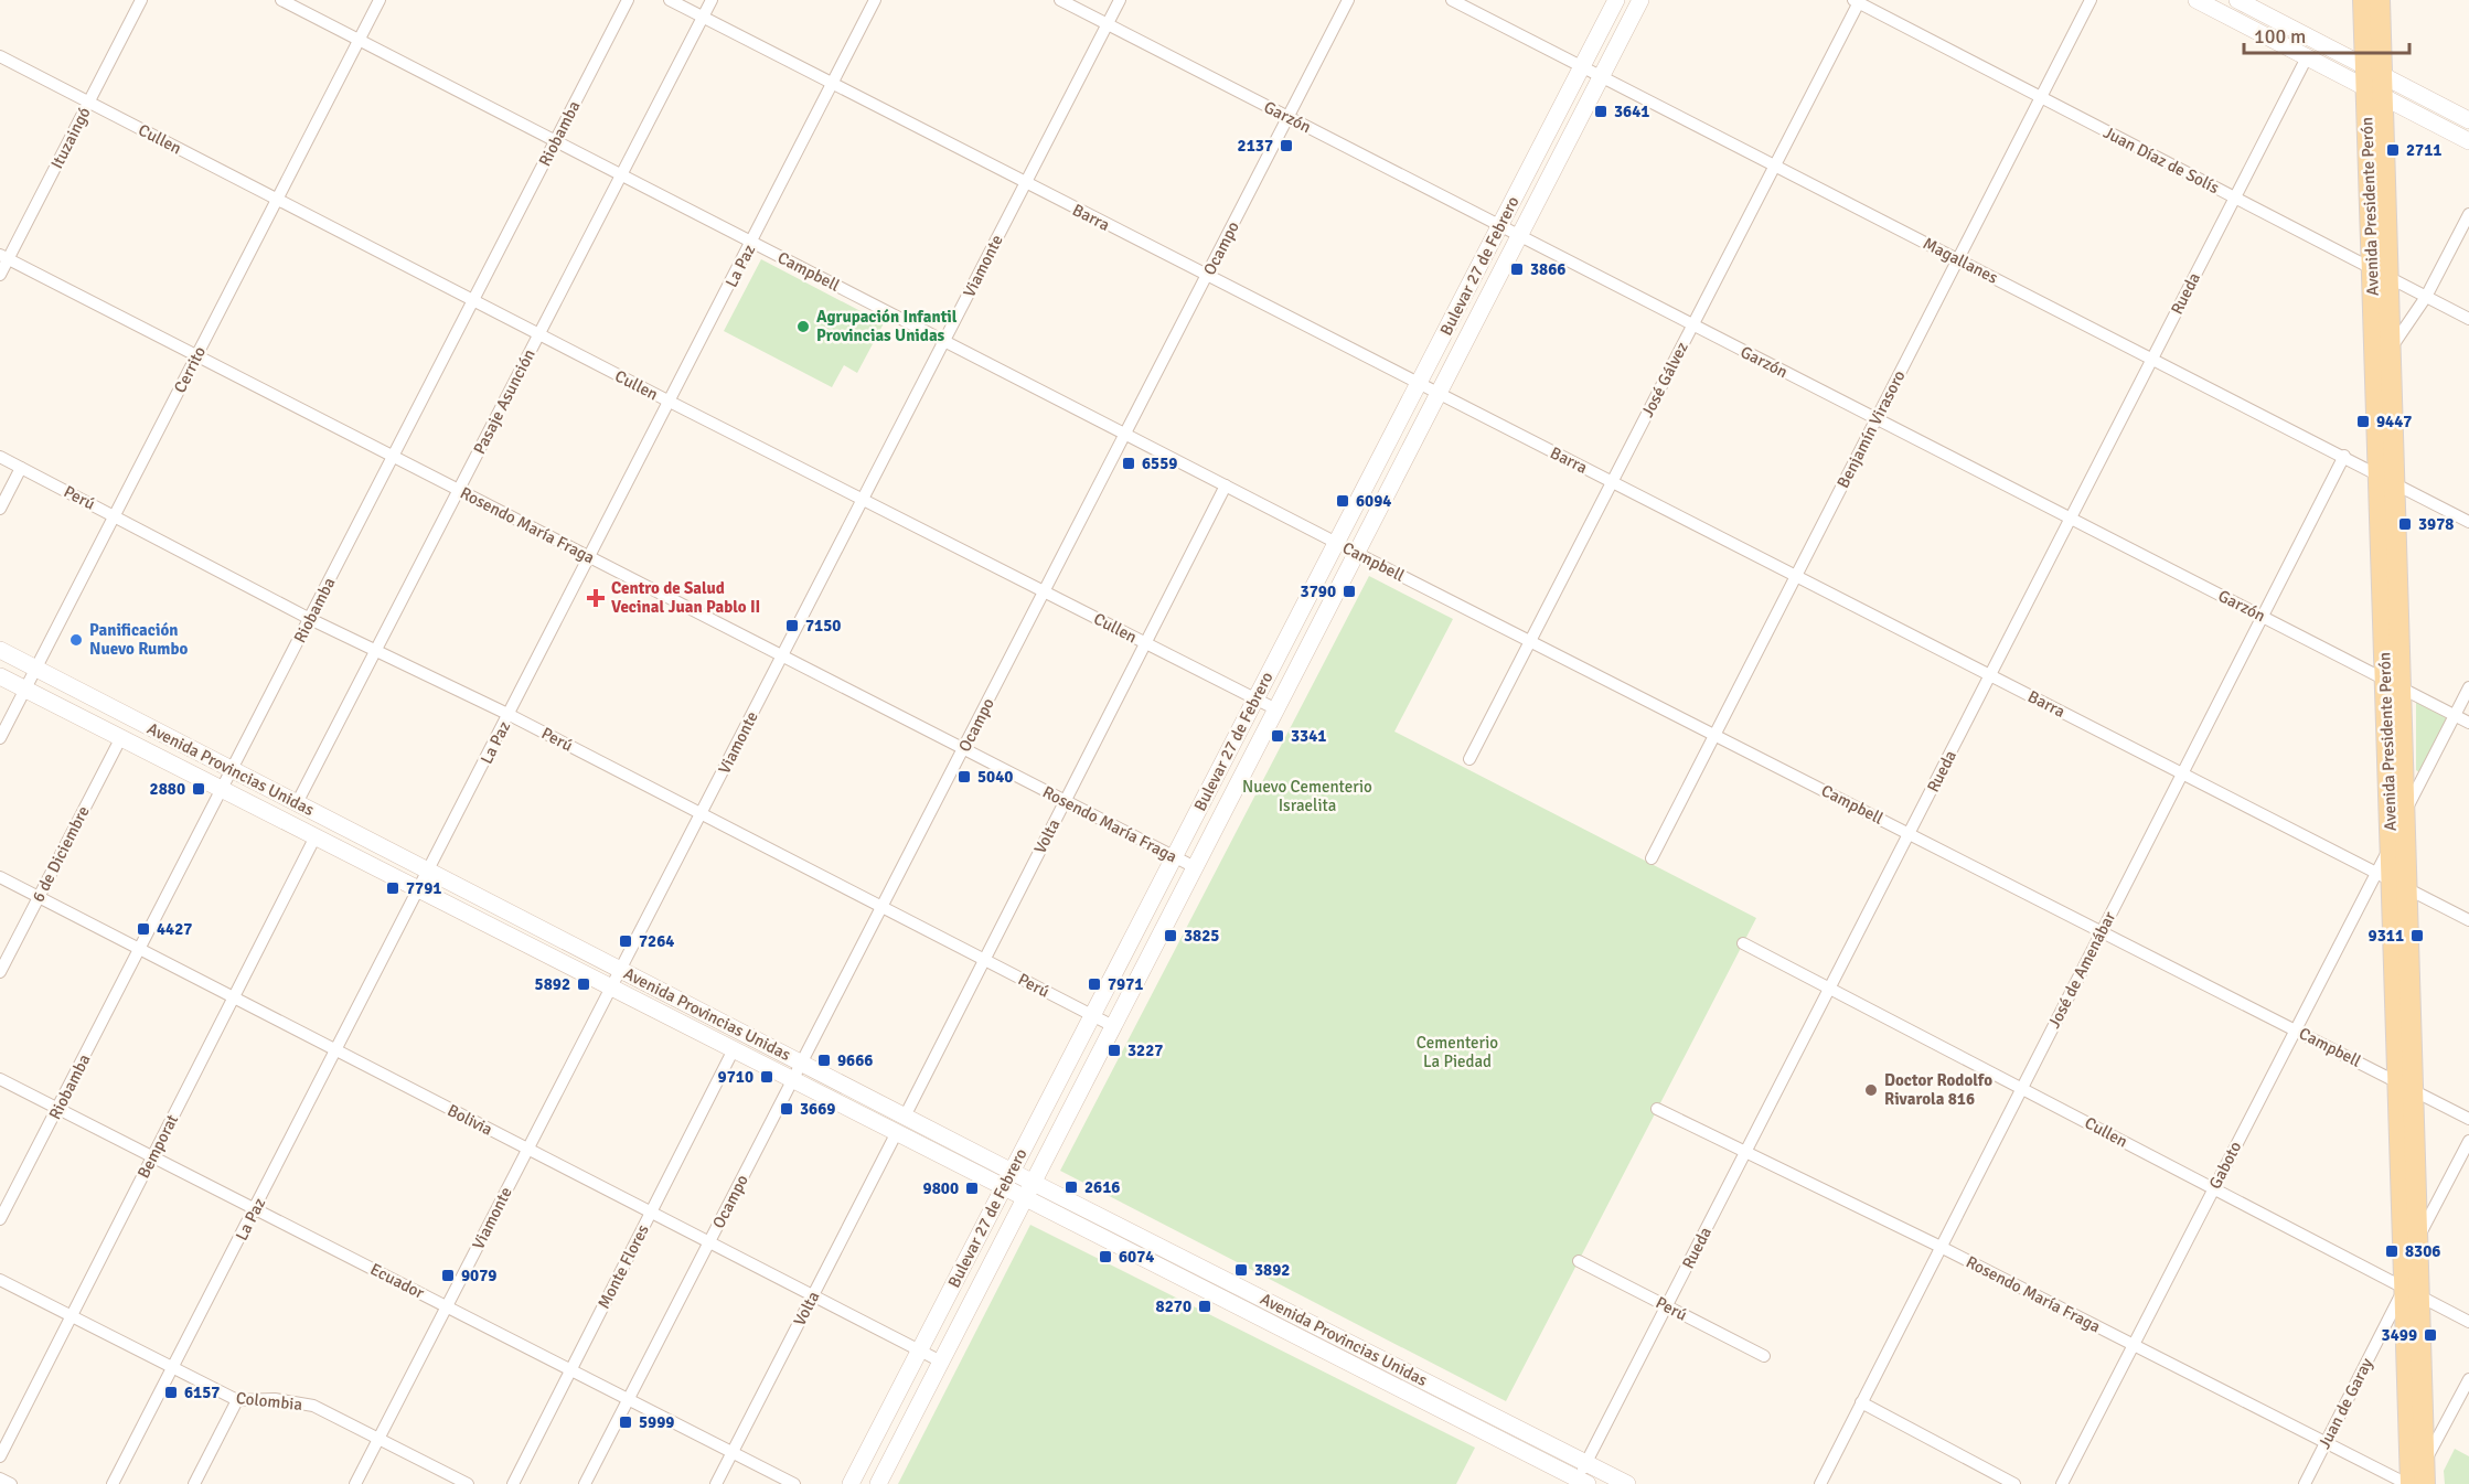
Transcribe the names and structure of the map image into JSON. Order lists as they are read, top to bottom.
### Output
{
  "streets": {
    "main road": ["Avenida Presidente Perón", "Bulevar 27 de Febrero", "Avenida Provincias Unidas"],
    "street": [
      "Garzón",
      "Riobamba",
      "Ituzaingó",
      "Cullen",
      "Juan Díaz de Solís",
      "Barra",
      "Ocampo",
      "Magallanes",
      "La Paz",
      "Viamonte",
      "Campbell",
      "Rueda",
      "Cerrito",
      "José Gálvez",
      "Pasaje Asunción",
      "Benjamín Virasoro",
      "Perú",
      "Rosendo María Fraga",
      "Volta",
      "6 de Diciembre",
      "José de Amenábar",
      "Bolivia",
      "Bemporat",
      "Gaboto",
      "Monte Flores",
      "Ecuador",
      "Colombia",
      "Juan de Garay"
    ]
  },
  "crossings": [
    ["Garzón", "Avenida Presidente Perón"],
    ["Garzón", "Ocampo"],
    ["Garzón", "Viamonte"],
    ["Garzón", "Bulevar 27 de Febrero"],
    ["Garzón", "Rueda"],
    ["Garzón", "José Gálvez"],
    ["Garzón", "Benjamín Virasoro"],
    ["Garzón", "José de Amenábar"],
    ["Riobamba", "Cullen"],
    ["Riobamba", "Campbell"],
    ["Riobamba", "Perú"],
    ["Riobamba", "Rosendo María Fraga"],
    ["Riobamba", "Avenida Provincias Unidas"],
    ["Riobamba", "Bolivia"],
    ["Riobamba", "Ecuador"],
    ["Ituzaingó", "Cullen"],
    ["Ituzaingó", "Rosendo María Fraga"],
    ["Cullen", "Avenida Presidente Perón"],
    ["Cullen", "Ocampo"],
    ["Cullen", "La Paz"],
    ["Cullen", "Viamonte"],
    ["Cullen", "Bulevar 27 de Febrero"],
    ["Cullen", "Rueda"],
    ["Cullen", "Cerrito"],
    ["Cullen", "Pasaje Asunción"],
    ["Cullen", "Volta"],
    ["Cullen", "José de Amenábar"],
    ["Cullen", "Gaboto"],
    ["Cullen", "Juan de Garay"],
    ["Juan Díaz de Solís", "Avenida Presidente Perón"],
    ["Juan Díaz de Solís", "Rueda"],
    ["Juan Díaz de Solís", "José Gálvez"],
    ["Juan Díaz de Solís", "Benjamín Virasoro"],
    ["Avenida Presidente Perón", "Barra"],
    ["Avenida Presidente Perón", "Magallanes"],
    ["Avenida Presidente Perón", "Campbell"],
    ["Avenida Presidente Perón", "Rosendo María Fraga"],
    ["Avenida Presidente Perón", "Gaboto"],
    ["Avenida Presidente Perón", "Juan de Garay"],
    ["Barra", "Ocampo"],
    ["Barra", "La Paz"],
    ["Barra", "Viamonte"],
    ["Barra", "Bulevar 27 de Febrero"],
    ["Barra", "Rueda"],
    ["Barra", "José Gálvez"],
    ["Barra", "Pasaje Asunción"],
    ["Barra", "Benjamín Virasoro"],
    ["Barra", "José de Amenábar"],
    ["Barra", "Gaboto"],
    ["Ocampo", "Campbell"],
    ["Ocampo", "Perú"],
    ["Ocampo", "Rosendo María Fraga"],
    ["Ocampo", "Avenida Provincias Unidas"],
    ["Ocampo", "Bolivia"],
    ["Ocampo", "Ecuador"],
    ["Magallanes", "Bulevar 27 de Febrero"],
    ["Magallanes", "Rueda"],
    ["Magallanes", "José Gálvez"],
    ["Magallanes", "Benjamín Virasoro"],
    ["Magallanes", "José de Amenábar"],
    ["La Paz", "Campbell"],
    ["La Paz", "Perú"],
    ["La Paz", "Rosendo María Fraga"],
    ["La Paz", "Avenida Provincias Unidas"],
    ["La Paz", "Bolivia"],
    ["La Paz", "Ecuador"],
    ["La Paz", "Colombia"],
    ["Viamonte", "Campbell"],
    ["Viamonte", "Perú"],
    ["Viamonte", "Rosendo María Fraga"],
    ["Viamonte", "Avenida Provincias Unidas"],
    ["Viamonte", "Bolivia"],
    ["Viamonte", "Ecuador"],
    ["Viamonte", "Colombia"],
    ["Bulevar 27 de Febrero", "Campbell"],
    ["Bulevar 27 de Febrero", "Perú"],
    ["Bulevar 27 de Febrero", "Rosendo María Fraga"],
    ["Bulevar 27 de Febrero", "Avenida Provincias Unidas"],
    ["Bulevar 27 de Febrero", "Bolivia"],
    ["Campbell", "Rueda"],
    ["Campbell", "Cerrito"],
    ["Campbell", "José Gálvez"],
    ["Campbell", "Pasaje Asunción"],
    ["Campbell", "Benjamín Virasoro"],
    ["Campbell", "Volta"],
    ["Campbell", "José de Amenábar"],
    ["Campbell", "Gaboto"],
    ["Rueda", "Perú"],
    ["Rueda", "Rosendo María Fraga"],
    ["Rueda", "Avenida Provincias Unidas"],
    ["Cerrito", "Perú"],
    ["Cerrito", "Rosendo María Fraga"],
    ["Cerrito", "Avenida Provincias Unidas"],
    ["Pasaje Asunción", "Perú"],
    ["Pasaje Asunción", "Rosendo María Fraga"],
    ["Pasaje Asunción", "Avenida Provincias Unidas"],
    ["Perú", "Volta"],
    ["Rosendo María Fraga", "Volta"],
    ["Rosendo María Fraga", "José de Amenábar"],
    ["Rosendo María Fraga", "Gaboto"],
    ["Rosendo María Fraga", "Juan de Garay"],
    ["Avenida Provincias Unidas", "Volta"],
    ["Avenida Provincias Unidas", "6 de Diciembre"],
    ["Avenida Provincias Unidas", "Bemporat"],
    ["Avenida Provincias Unidas", "Monte Flores"],
    ["Volta", "Bolivia"],
    ["Volta", "Ecuador"],
    ["6 de Diciembre", "Bolivia"],
    ["Bolivia", "Bemporat"],
    ["Bolivia", "Monte Flores"],
    ["Bemporat", "Ecuador"],
    ["Bemporat", "Colombia"],
    ["Monte Flores", "Ecuador"]
  ],
  "parks": ["Nuevo Cementerio Israelita", "Cementerio La Piedad"],
  "places": {
    "transit": [
      "3641",
      "2137",
      "2711",
      "3866",
      "9447",
      "6559",
      "6094",
      "3978",
      "3790",
      "7150",
      "3341",
      "5040",
      "2880",
      "7791",
      "4427",
      "3825",
      "9311",
      "7264",
      "5892",
      "7971",
      "3227",
      "9666",
      "9710",
      "3669",
      "2616",
      "9800",
      "8306",
      "6074",
      "3892",
      "9079",
      "8270",
      "3499",
      "6157",
      "5999"
    ],
    "other": ["Agrupación Infantil Provincias Unidas", "Panificación Nuevo Rumbo", "Doctor Rodolfo Rivarola 816"],
    "health": ["Centro de Salud Vecinal Juan Pablo II"]
  },
  "scale_bar": "100 m"
}
